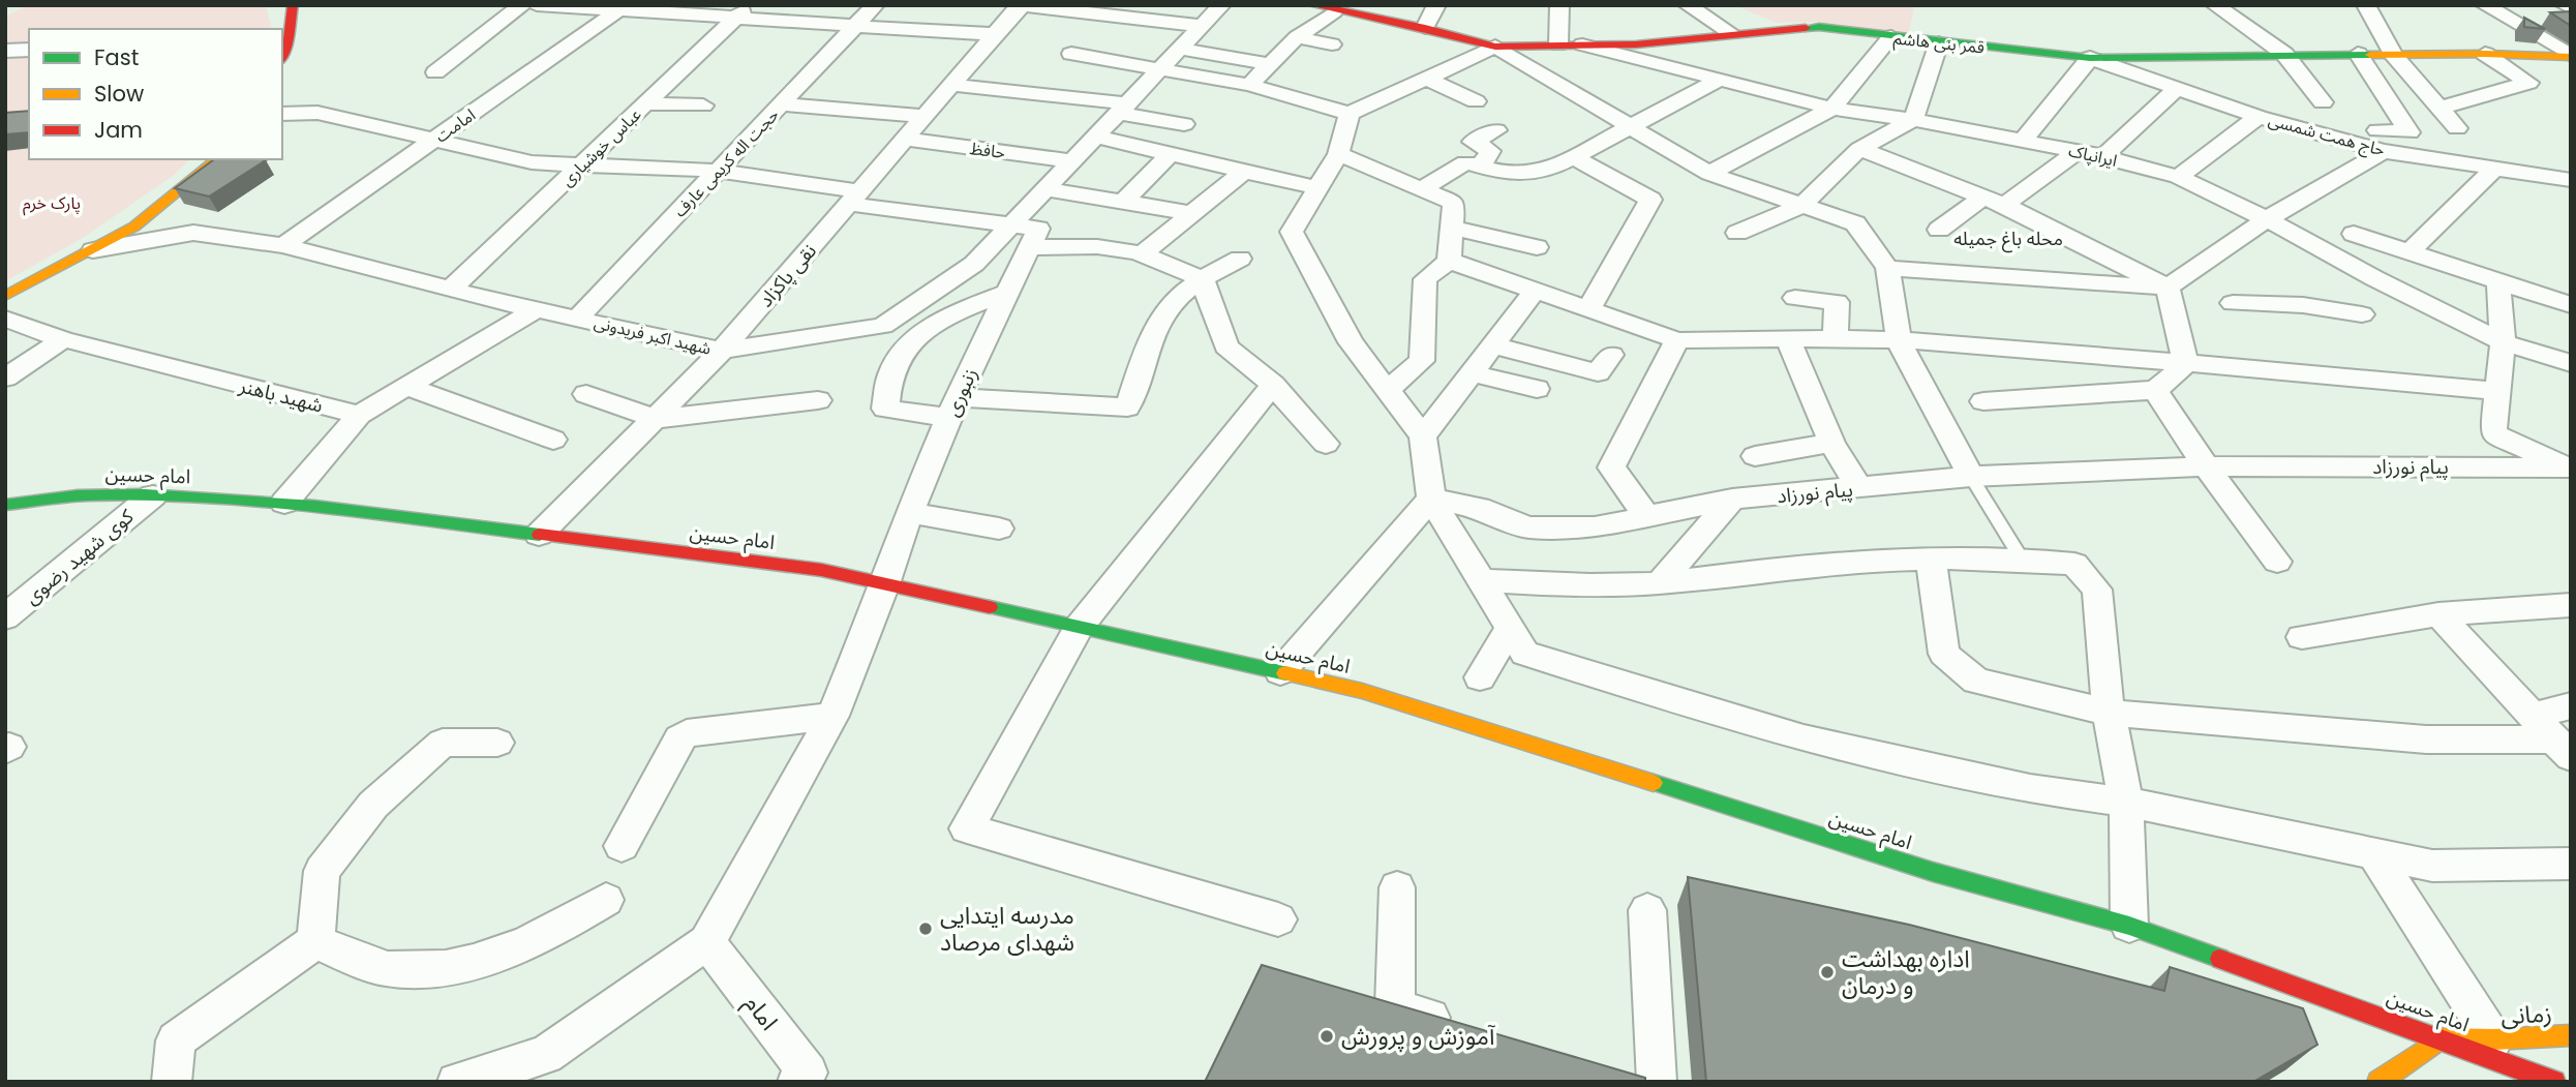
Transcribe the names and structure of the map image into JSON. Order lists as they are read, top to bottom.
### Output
{
  "streets": {
    "street": [
      "قمر بنی هاشم",
      "امامت",
      "حاج همت شمسی",
      "عباس خوشیاری",
      "حافظ",
      "ایرانپاک",
      "حجت اله کریمی عارف",
      "نقی پاکزاد",
      "شهید اکبر فریدونی",
      "زنبوری",
      "شهید باهنر",
      "پیام نورزاد",
      "امام حسین",
      "کوی شهید رضوی",
      "امام",
      "زمانی"
    ]
  },
  "crossings": [
    ["قمر بنی هاشم", "حاج همت شمسی"],
    ["قمر بنی هاشم", "ایرانپاک"],
    ["امامت", "شهید اکبر فریدونی"],
    ["عباس خوشیاری", "شهید اکبر فریدونی"],
    ["حافظ", "نقی پاکزاد"],
    ["حافظ", "شهید اکبر فریدونی"],
    ["حجت اله کریمی عارف", "شهید اکبر فریدونی"],
    ["نقی پاکزاد", "شهید اکبر فریدونی"],
    ["نقی پاکزاد", "امام حسین"],
    ["شهید اکبر فریدونی", "زنبوری"],
    ["زنبوری", "امام حسین"],
    ["زنبوری", "امام"],
    ["امام حسین", "کوی شهید رضوی"],
    ["امام حسین", "زمانی"]
  ],
  "districts": ["محله باغ‌ جمیله"],
  "parks": ["پارک خرم"],
  "places": ["مدرسه ایتدایی شهدای مرصاد", "اداره بهداشت و درمان", "آموزش و پرورش"],
  "legend": ["Fast", "Slow", "Jam"]
}
